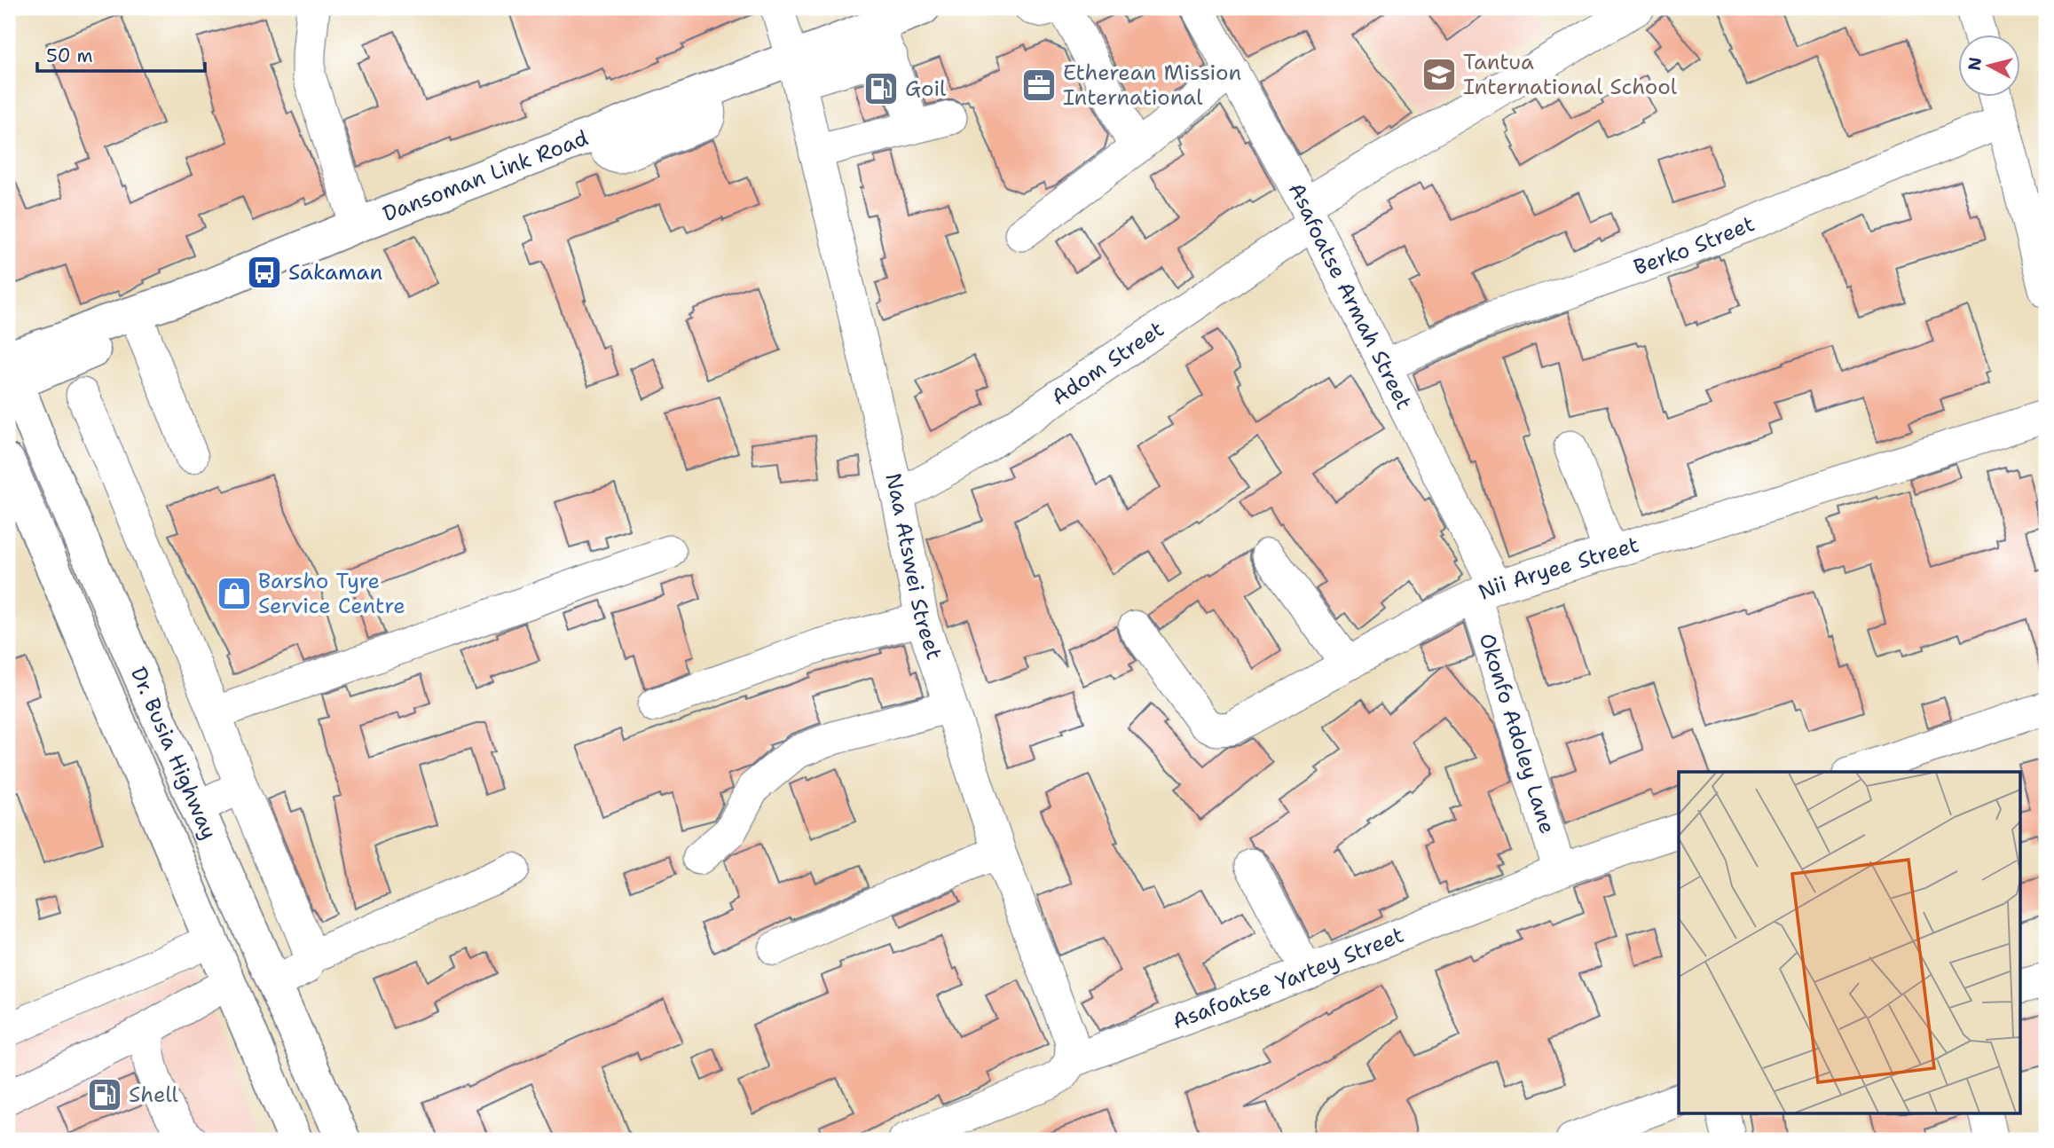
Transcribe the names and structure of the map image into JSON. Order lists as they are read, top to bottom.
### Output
{
  "streets": {
    "main road": ["Dansoman Link Road", "Dr. Busia Highway"],
    "street": [
      "Berko Street",
      "Asafoatse Armah Street",
      "Adom Street",
      "Naa Atswei Street",
      "Nii Aryee Street",
      "Okonfo Adoley Lane",
      "Asafoatse Yartey Street"
    ]
  },
  "crossings": [
    ["Dansoman Link Road", "Naa Atswei Street"],
    ["Dansoman Link Road", "Dr. Busia Highway"],
    ["Berko Street", "Asafoatse Armah Street"],
    ["Asafoatse Armah Street", "Adom Street"],
    ["Asafoatse Armah Street", "Nii Aryee Street"],
    ["Asafoatse Armah Street", "Okonfo Adoley Lane"],
    ["Adom Street", "Naa Atswei Street"],
    ["Naa Atswei Street", "Asafoatse Yartey Street"],
    ["Nii Aryee Street", "Okonfo Adoley Lane"],
    ["Okonfo Adoley Lane", "Asafoatse Yartey Street"]
  ],
  "places": {
    "school or university": ["Tantua International School"],
    "office": ["Etherean Mission International"],
    "fuel station": ["Goil", "Shell"],
    "bus stop": ["Sakaman"],
    "shop": ["Barsho Tyre Service Centre"]
  },
  "scale_bar": "50 m",
  "north": "left"
}
